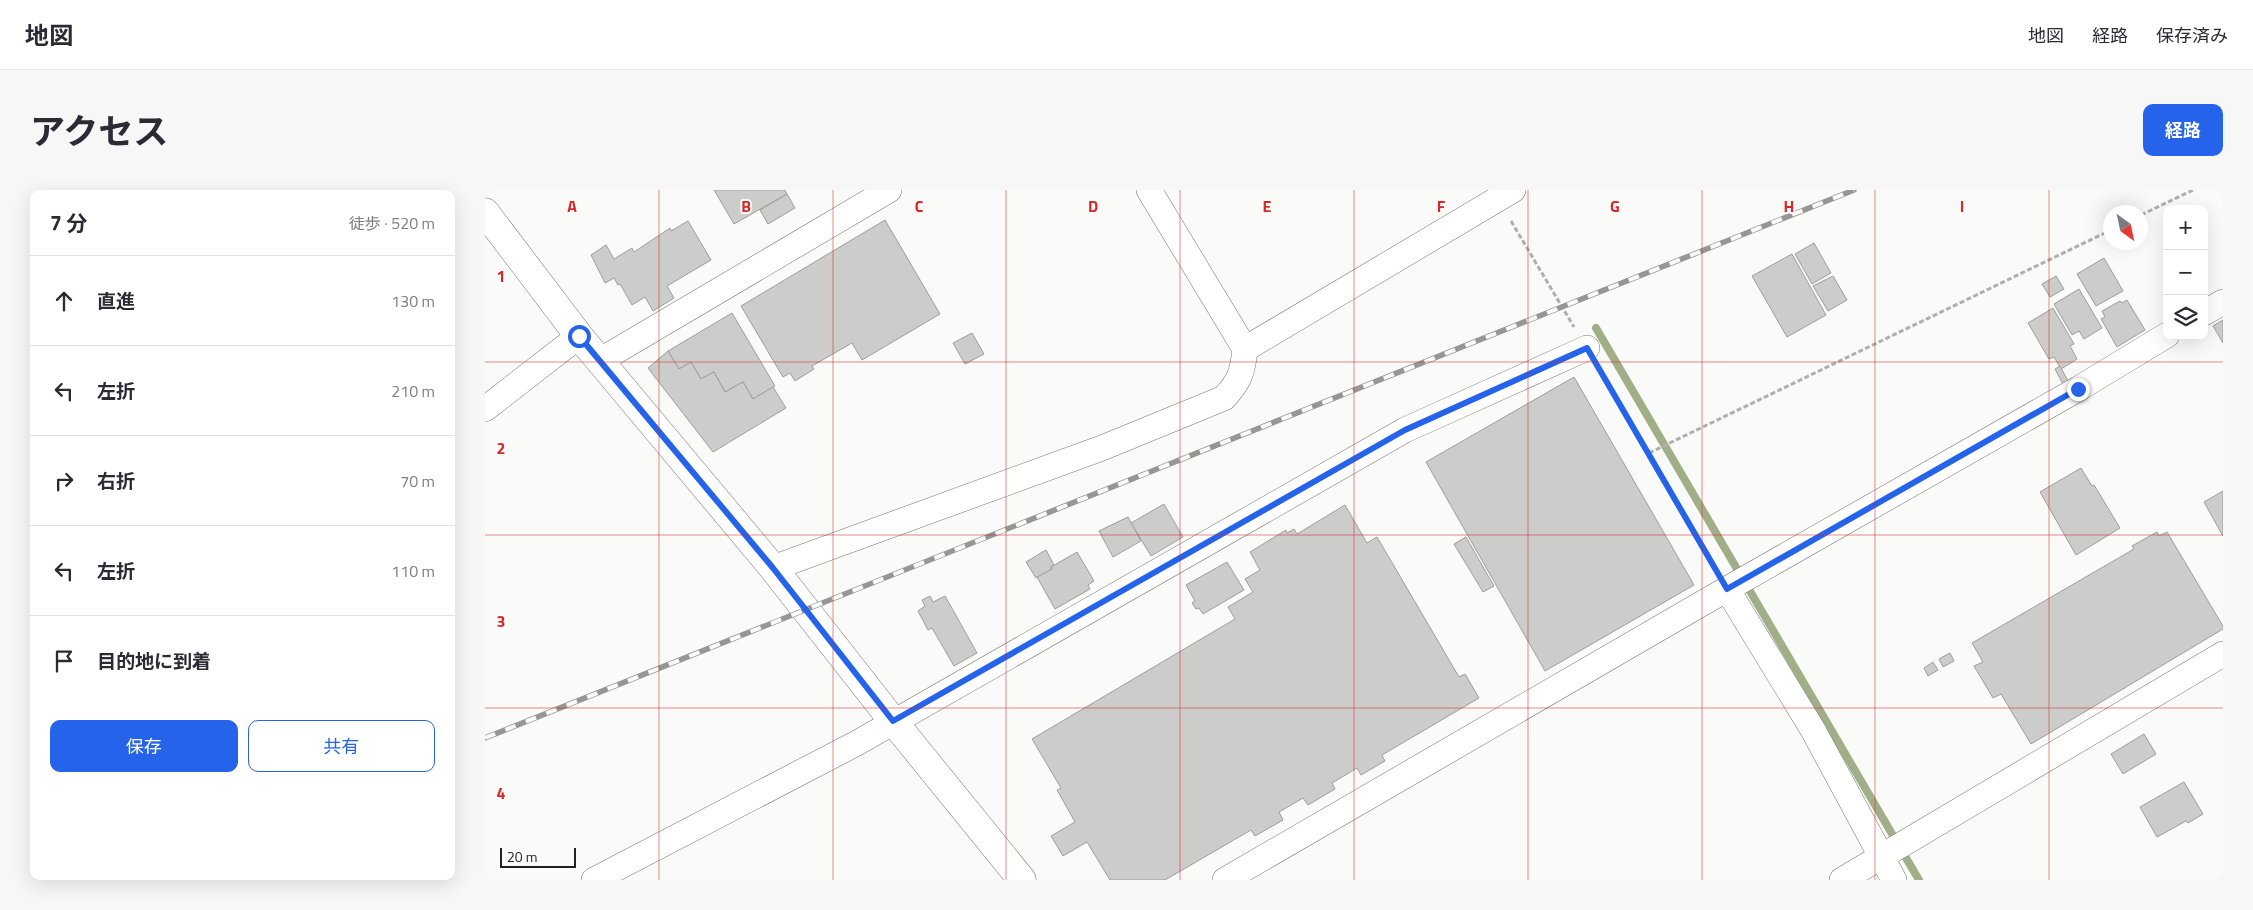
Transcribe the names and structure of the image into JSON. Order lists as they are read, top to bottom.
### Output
{
  "scale_bar": "20 m",
  "north": "bottom right",
  "page": {
    "header": "地図",
    "nav": ["地図", "経路", "保存済み"],
    "title": "アクセス",
    "buttons": [
      "経路",
      ["保存", "共有"]
    ],
    "heading": ["7 分", "徒歩 · 520 m"],
    "map_buttons": ["+", "−"],
    "list": [
      ["直進", "130 m"],
      ["左折", "210 m"],
      ["右折", "70 m"],
      ["左折", "110 m"],
      "目的地に到着"
    ],
    "scale": "20 m"
  },
  "grid": {
    "columns": [
      "A",
      "B",
      "C",
      "D",
      "E",
      "F",
      "G",
      "H",
      "I"
    ],
    "rows": [
      "1",
      "2",
      "3",
      "4"
    ]
  }
}
